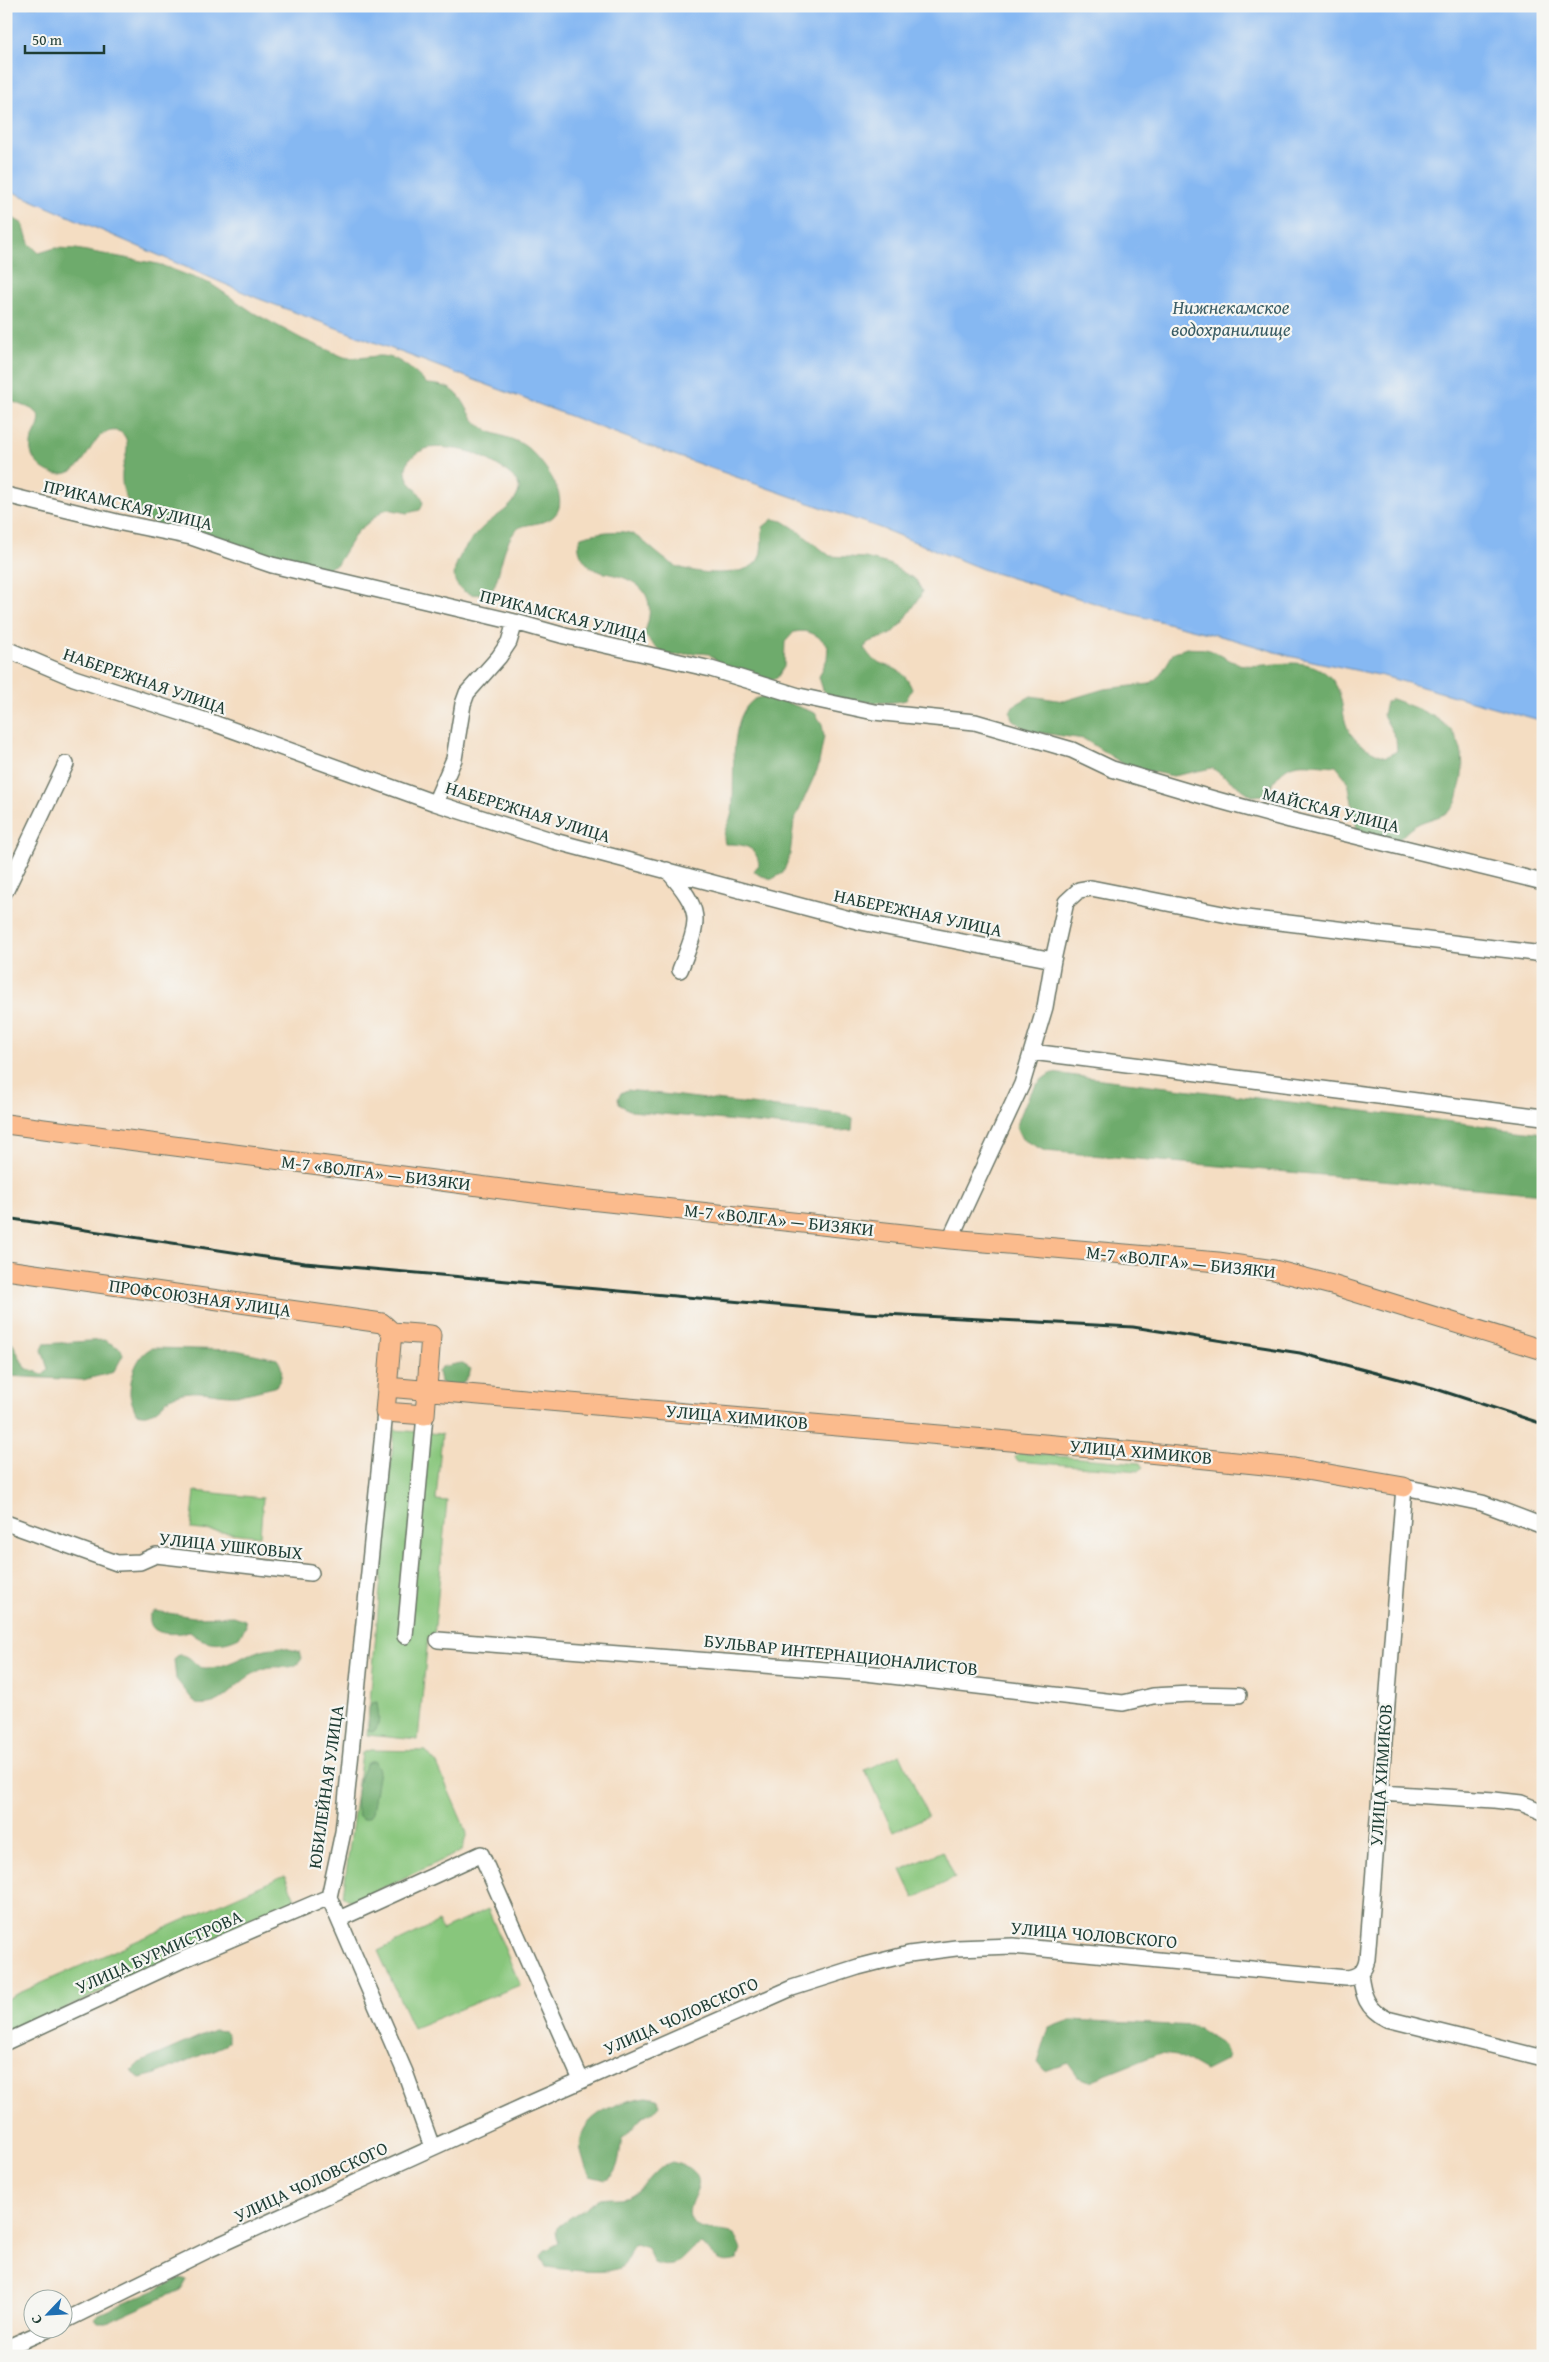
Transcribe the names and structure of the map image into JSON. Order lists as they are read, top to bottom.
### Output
{
  "streets": {
    "main road": ["М-7 «ВОЛГА» — БИЗЯКИ", "ПРОФСОЮЗНАЯ УЛИЦА", "УЛИЦА ХИМИКОВ"],
    "street": [
      "ПРИКАМСКАЯ УЛИЦА",
      "НАБЕРЕЖНАЯ УЛИЦА",
      "МАЙСКАЯ УЛИЦА",
      "УЛИЦА УШКОВЫХ",
      "БУЛЬВАР ИНТЕРНАЦИОНАЛИСТОВ",
      "ЮБИЛЕЙНАЯ УЛИЦА",
      "УЛИЦА ЧОЛОВСКОГО",
      "УЛИЦА БУРМИСТРОВА"
    ]
  },
  "crossings": [
    ["ПРИКАМСКАЯ УЛИЦА", "МАЙСКАЯ УЛИЦА"],
    ["УЛИЦА ХИМИКОВ", "УЛИЦА ЧОЛОВСКОГО"],
    ["ЮБИЛЕЙНАЯ УЛИЦА", "УЛИЦА БУРМИСТРОВА"]
  ],
  "water": ["Нижнекамское водохранилище"],
  "scale_bar": "50 m",
  "north": "bottom left"
}
